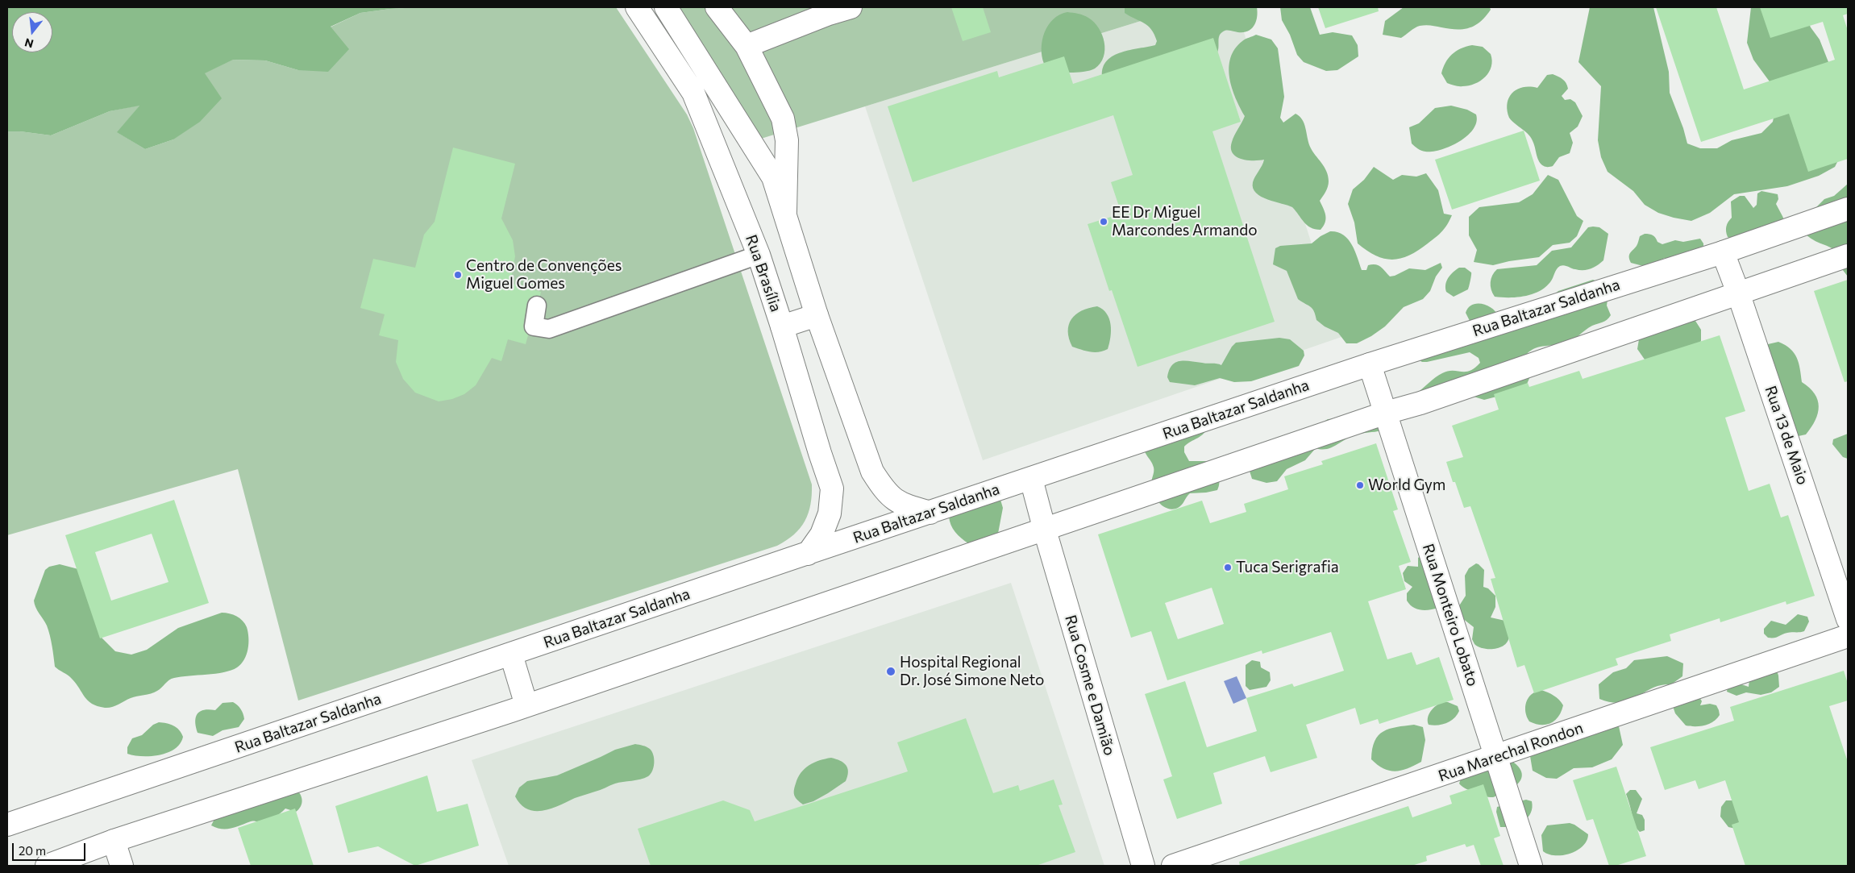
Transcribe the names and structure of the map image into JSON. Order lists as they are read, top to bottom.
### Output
{
  "streets": {
    "main road": [
      "Rua Brasília",
      "Rua Baltazar Saldanha",
      "Rua 13 de Maio",
      "Rua Monteiro Lobato",
      "Rua Cosme e Damião",
      "Rua Marechal Rondon"
    ]
  },
  "crossings": [
    ["Rua Brasília", "Rua Baltazar Saldanha"],
    ["Rua Baltazar Saldanha", "Rua 13 de Maio"],
    ["Rua Baltazar Saldanha", "Rua Monteiro Lobato"],
    ["Rua Baltazar Saldanha", "Rua Cosme e Damião"],
    ["Rua Monteiro Lobato", "Rua Marechal Rondon"]
  ],
  "places": [
    "EE Dr Miguel Marcondes Armando",
    "Centro de Convenções Miguel Gomes",
    "World Gym",
    "Tuca Serigrafia",
    "Hospital Regional Dr. José Simone Neto"
  ],
  "scale_bar": "20 m",
  "north": "bottom"
}
